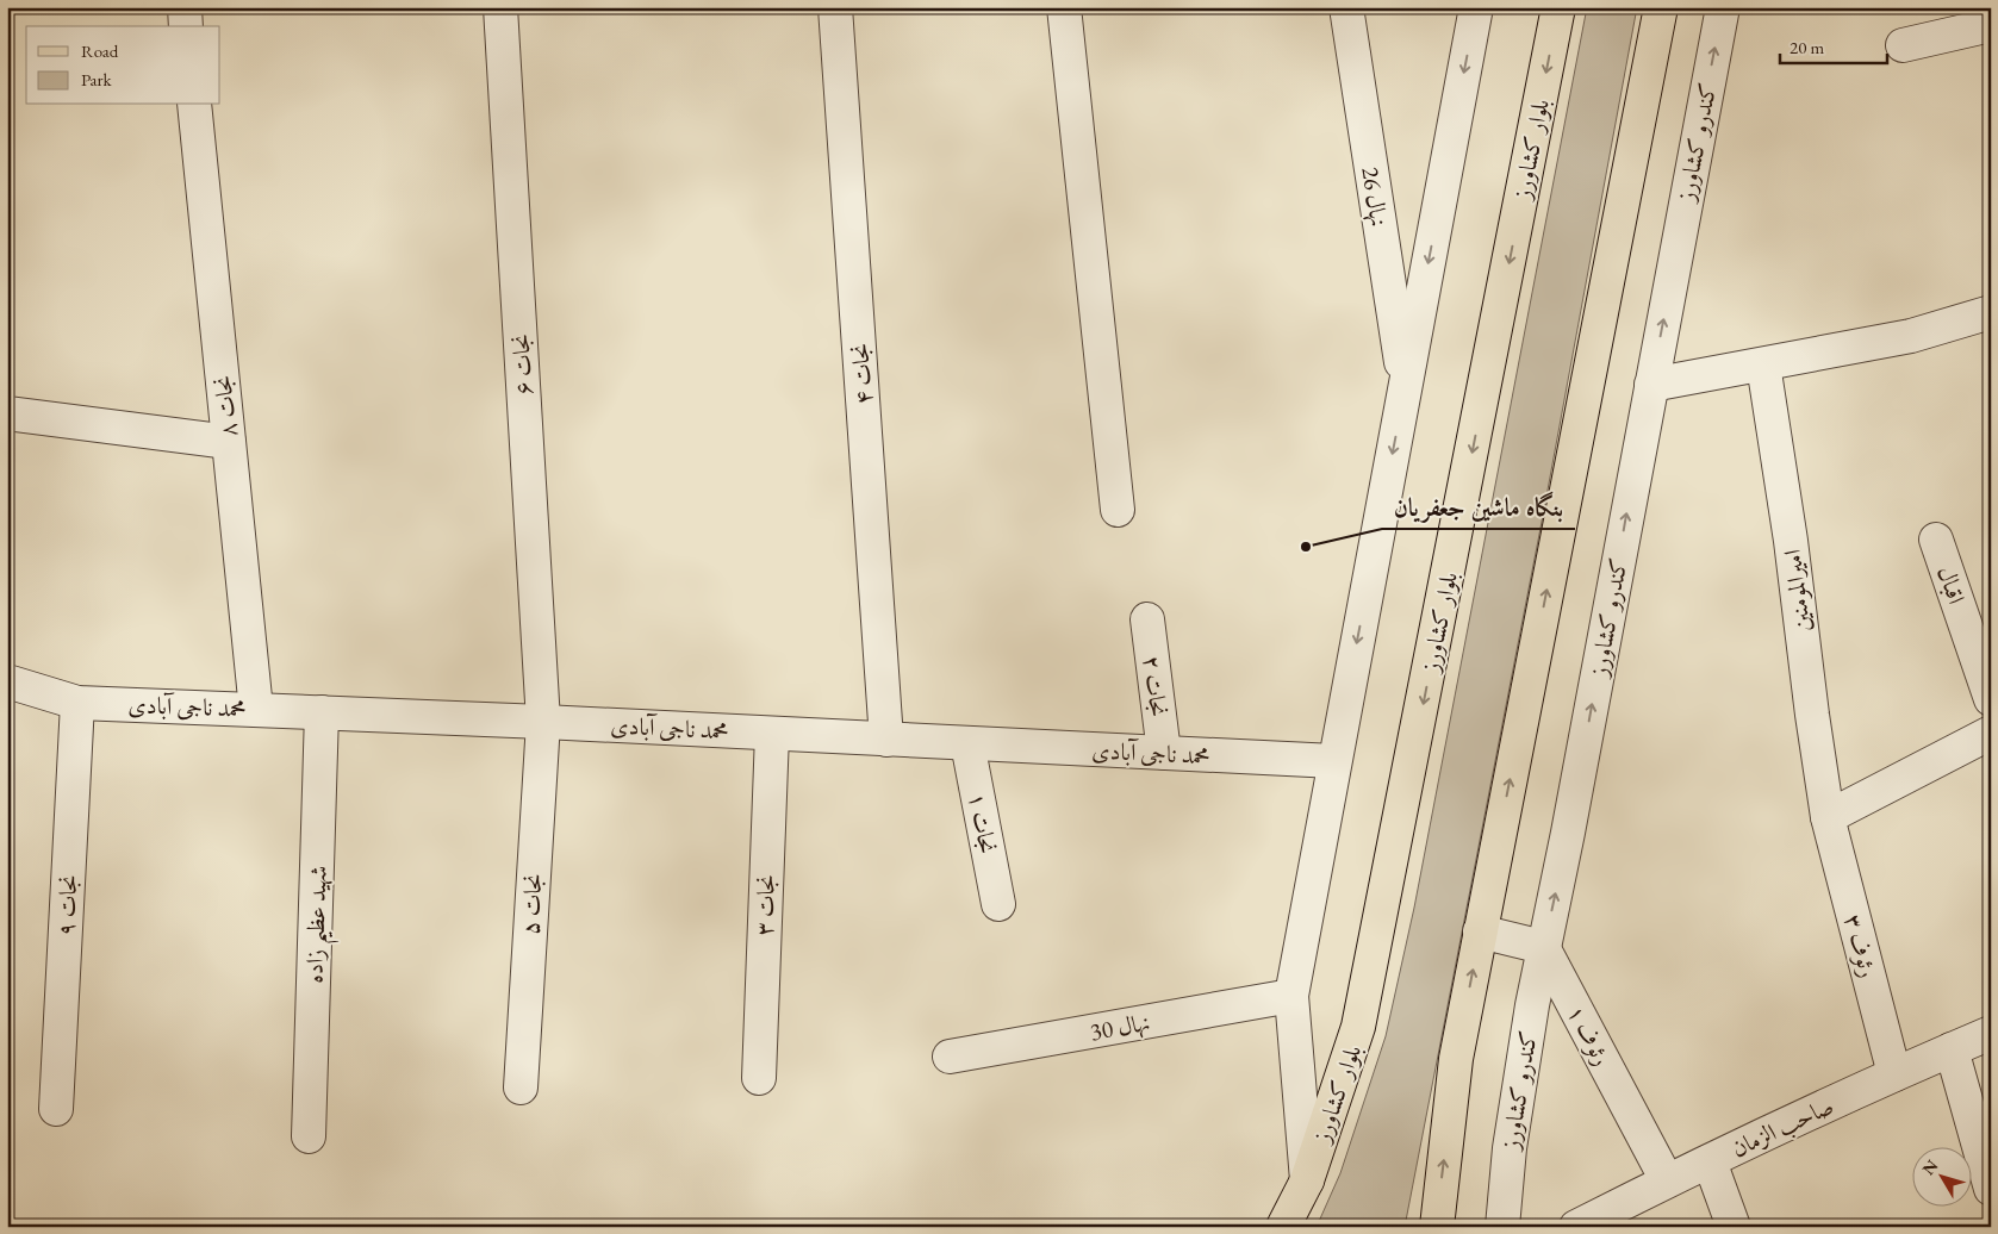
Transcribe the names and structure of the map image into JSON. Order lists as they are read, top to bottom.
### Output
{
  "streets": {
    "main road": ["بلوار کشاورز"],
    "street": [
      "کندرو کشاورز",
      "نهال 26",
      "نجات ۶",
      "نجات ۴",
      "نجات ۸",
      "اقبال",
      "امیرالمومنین",
      "نجات ۲",
      "محمد ناجی آبادی",
      "نجات ۱",
      "نجات ۵",
      "نجات ۹",
      "نجات ۳",
      "شهید عظیم زاده",
      "رئوف ۳",
      "نهال 30",
      "رئوف ۱",
      "صاحب الزمان"
    ]
  },
  "crossings": [
    ["کندرو کشاورز", "رئوف ۱"],
    ["نجات ۶", "محمد ناجی آبادی"],
    ["نجات ۶", "نجات ۵"],
    ["نجات ۴", "محمد ناجی آبادی"],
    ["نجات ۸", "محمد ناجی آبادی"],
    ["امیرالمومنین", "رئوف ۳"],
    ["نجات ۲", "محمد ناجی آبادی"],
    ["محمد ناجی آبادی", "نجات ۱"],
    ["محمد ناجی آبادی", "نجات ۵"],
    ["محمد ناجی آبادی", "نجات ۹"],
    ["محمد ناجی آبادی", "نجات ۳"],
    ["محمد ناجی آبادی", "شهید عظیم زاده"],
    ["رئوف ۳", "صاحب الزمان"],
    ["رئوف ۱", "صاحب الزمان"]
  ],
  "places": ["بنگاه ماشین جعفریان"],
  "legend": ["Road", "Park"],
  "scale_bar": "20 m",
  "north": "top left"
}
